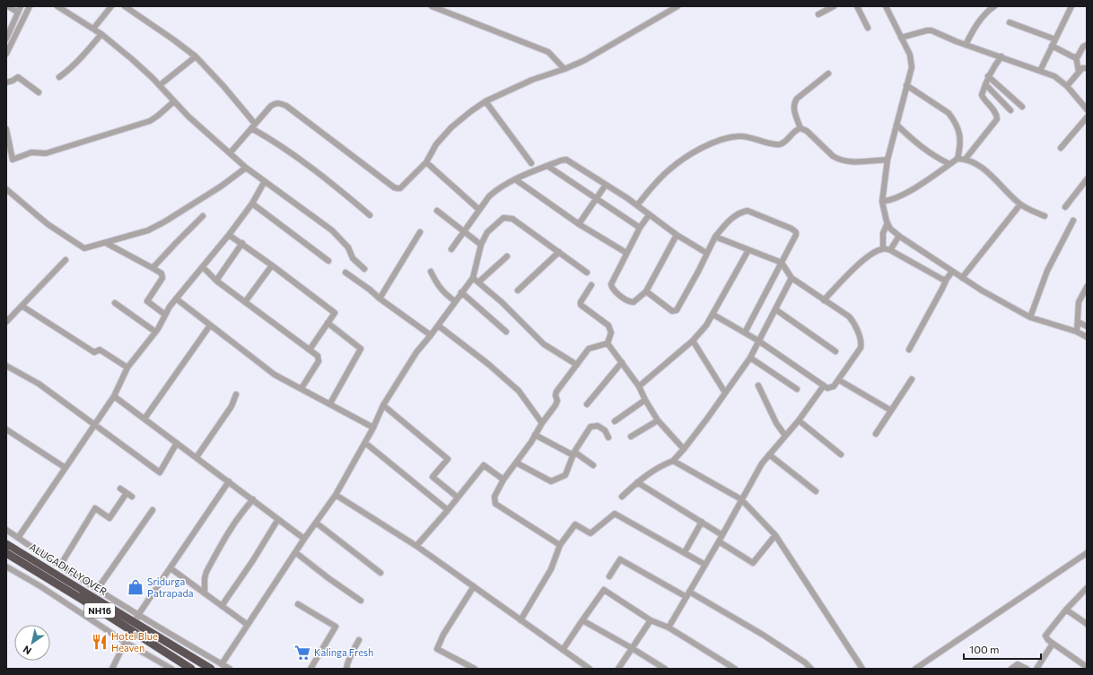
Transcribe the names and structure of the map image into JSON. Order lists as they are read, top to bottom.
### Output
{
  "streets": {
    "highway": ["ALUGADI FLYOVER", "NH16"]
  },
  "places": {
    "shop": ["Sridurga Patrapada"],
    "restaurant": ["Hotel Blue Heaven"],
    "supermarket": ["Kalinga Fresh"]
  },
  "scale_bar": "100 m",
  "north": "bottom left"
}
